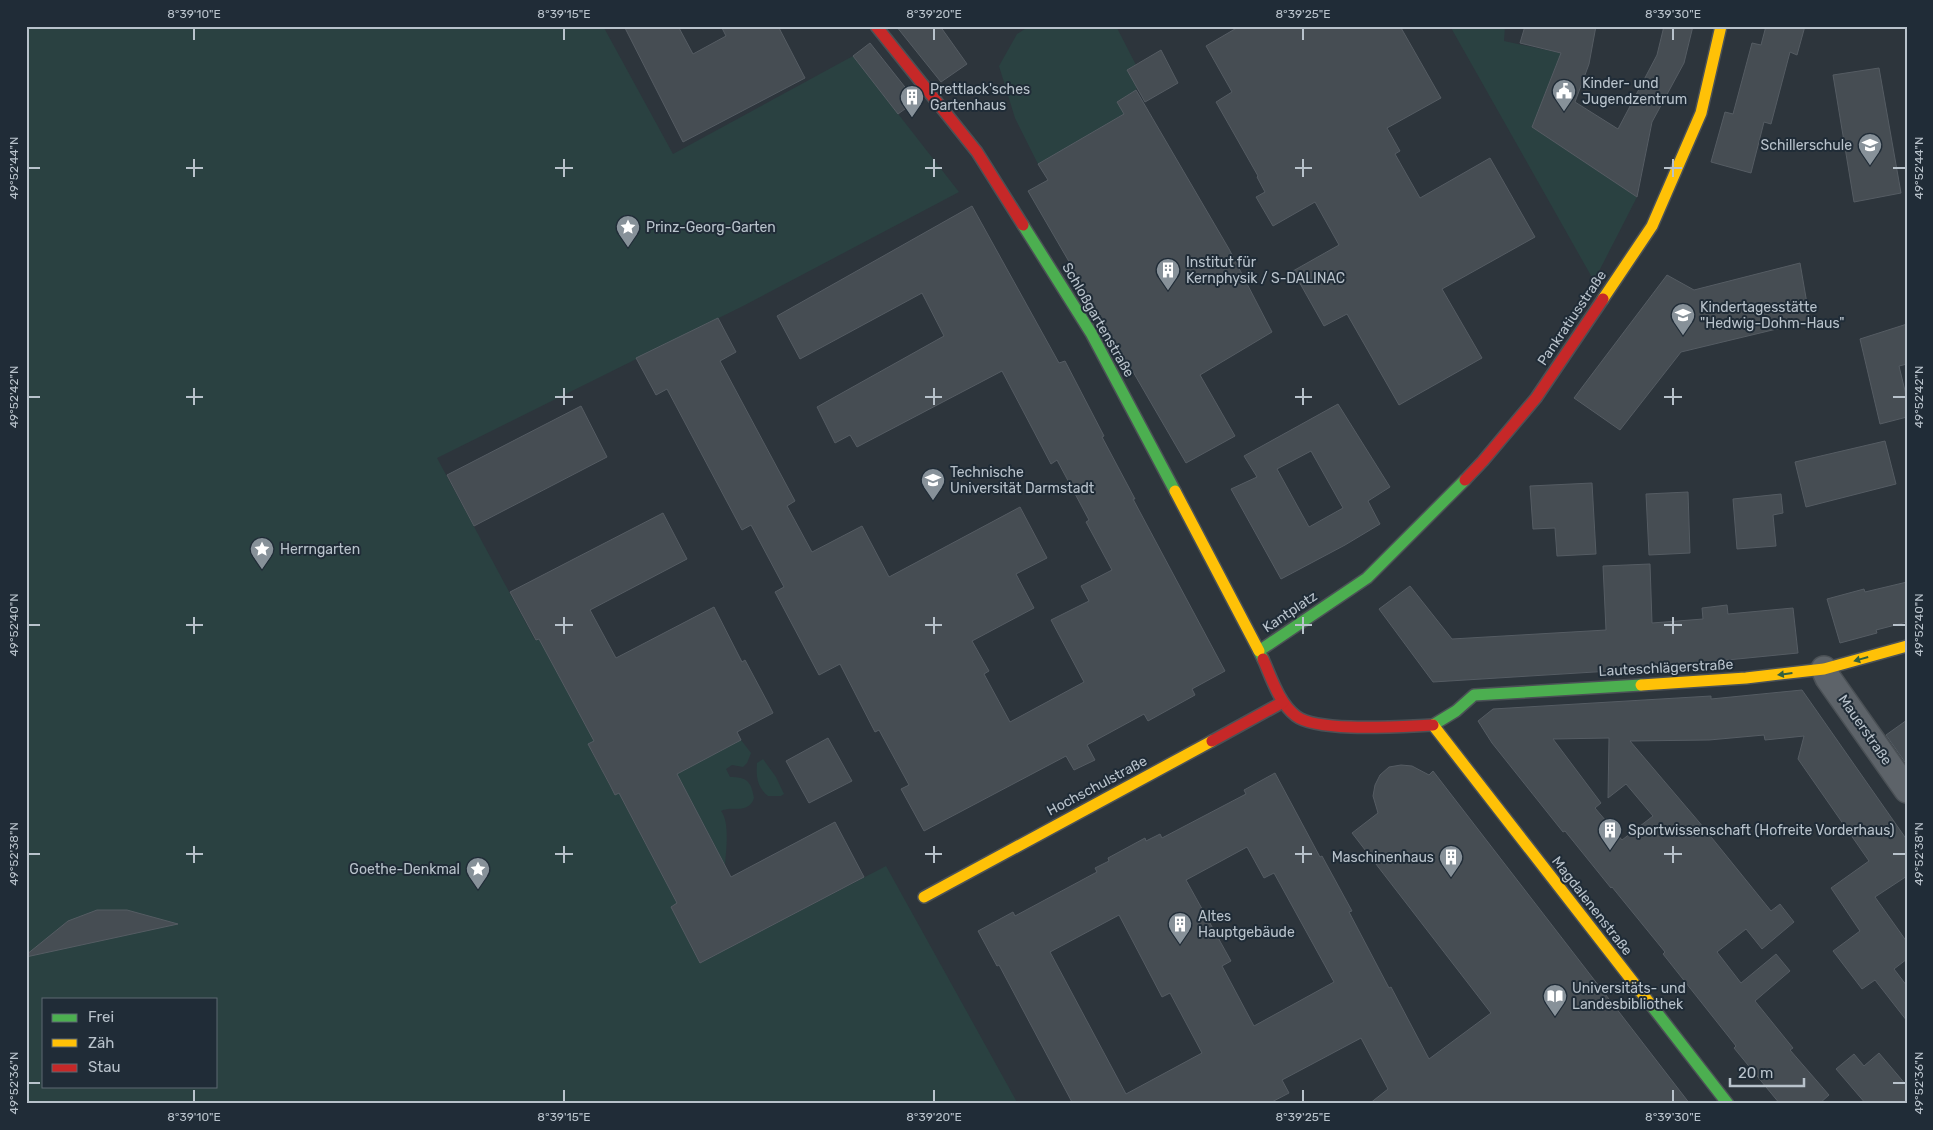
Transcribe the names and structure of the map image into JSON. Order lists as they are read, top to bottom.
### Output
{
  "streets": {
    "street": [
      "Pankratiusstraße",
      "Schloßgartenstraße",
      "Kantplatz",
      "Lauteschlägerstraße",
      "Mauerstraße",
      "Hochschulstraße",
      "Magdalenenstraße"
    ]
  },
  "crossings": [
    ["Pankratiusstraße", "Kantplatz"],
    ["Schloßgartenstraße", "Kantplatz"],
    ["Kantplatz", "Lauteschlägerstraße"],
    ["Kantplatz", "Hochschulstraße"],
    ["Kantplatz", "Magdalenenstraße"],
    ["Lauteschlägerstraße", "Mauerstraße"],
    ["Lauteschlägerstraße", "Magdalenenstraße"]
  ],
  "one_way": ["Lauteschlägerstraße"],
  "places": {
    "public building": ["Kinder- und Jugendzentrum"],
    "building": [
      "Prettlack'sches Gartenhaus",
      "Institut für Kernphysik / S-DALINAC",
      "Sportwissenschaft (Hofreite Vorderhaus)",
      "Maschinenhaus",
      "Altes Hauptgebäude"
    ],
    "school or university": ["Schillerschule", "Kindertagesstätte \"Hedwig-Dohm-Haus\"", "Technische Universität Darmstadt"],
    "place": ["Prinz-Georg-Garten", "Herrngarten", "Goethe-Denkmal"],
    "library": ["Universitäts- und Landesbibliothek"]
  },
  "legend": ["Frei", "Zäh", "Stau"],
  "scale_bar": "20 m",
  "coordinates": [
    "8°39'10\"E",
    "8°39'15\"E",
    "8°39'20\"E",
    "8°39'25\"E",
    "8°39'30\"E",
    "49°52'44\"N",
    "49°52'42\"N",
    "49°52'40\"N",
    "49°52'38\"N",
    "49°52'36\"N"
  ]
}
